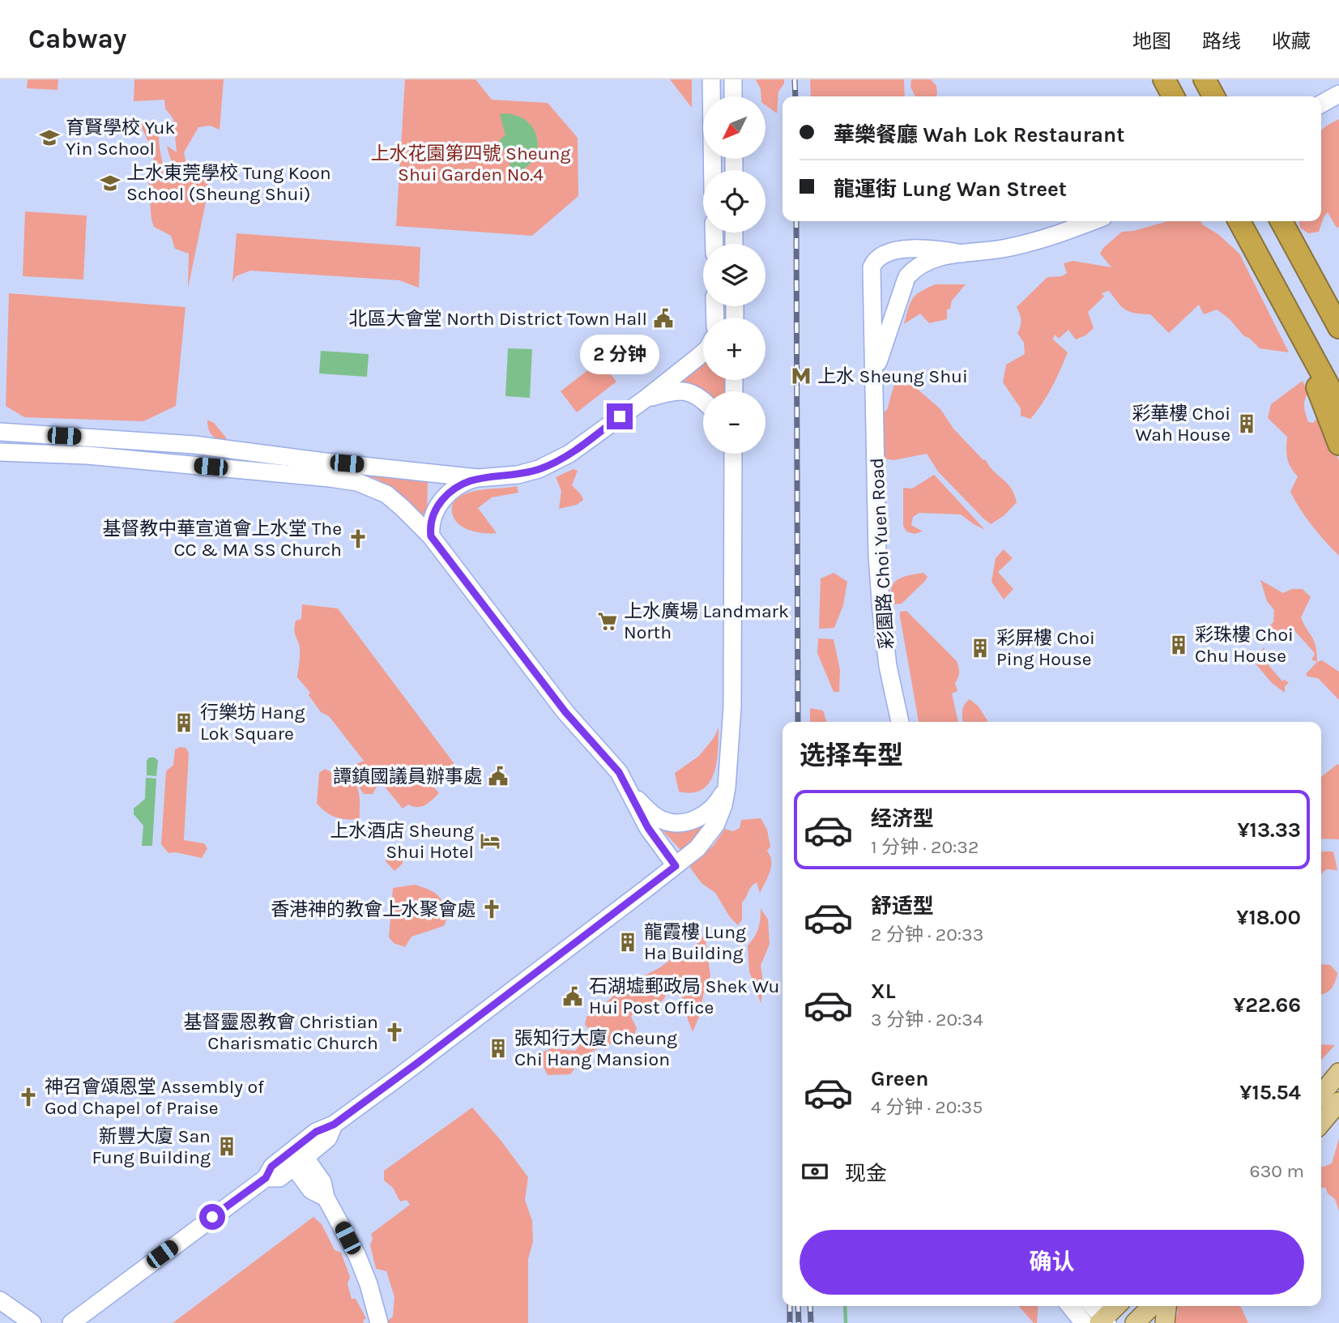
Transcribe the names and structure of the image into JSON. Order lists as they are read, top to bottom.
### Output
{
  "streets": {
    "street": ["彩園路 Choi Yuen Road"]
  },
  "parks": ["上水花園第四號 Sheung Shui Garden No.4"],
  "places": {
    "school or university": ["育賢學校 Yuk Yin School", "上水東莞學校 Tung Koon School (Sheung Shui)"],
    "public building": ["北區大會堂 North District Town Hall", "譚鎮國議員辦事處", "石湖墟郵政局 Shek Wu Hui Post Office"],
    "metro station": ["上水 Sheung Shui"],
    "building": [
      "彩華樓 Choi Wah House",
      "彩珠樓 Choi Chu House",
      "彩屏樓 Choi Ping House",
      "行樂坊 Hang Lok Square",
      "龍霞樓 Lung Ha Building",
      "張知行大廈 Cheung Chi Hang Mansion",
      "新豐大廈 San Fung Building"
    ],
    "church": [
      "基督教中華宣道會上水堂 The CC & MA SS Church",
      "香港神的教會上水聚會處",
      "基督靈恩教會 Christian Charismatic Church",
      "神召會頌恩堂 Assembly of God Chapel of Praise"
    ],
    "supermarket": ["上水廣場 Landmark North"],
    "hotel": ["上水酒店 Sheung Shui Hotel"]
  },
  "north": "bottom left",
  "page": {
    "header": "Cabway",
    "nav": ["地图", "路线", "收藏"],
    "map_buttons": ["+", "−"],
    "banner": ["華樂餐廳 Wah Lok Restaurant", "龍運街 Lung Wan Street"],
    "bubble": "2 分钟",
    "heading": "选择车型",
    "list": [
      {
        "name": "经济型",
        "note": "1 分钟 · 20:32",
        "value": "¥13.33"
      },
      {
        "name": "舒适型",
        "note": "2 分钟 · 20:33",
        "value": "¥18.00"
      },
      {
        "name": "XL",
        "note": "3 分钟 · 20:34",
        "value": "¥22.66"
      },
      {
        "name": "Green",
        "note": "4 分钟 · 20:35",
        "value": "¥15.54"
      }
    ],
    "pay": ["现金", "630 m"],
    "buttons": "确认"
  }
}
